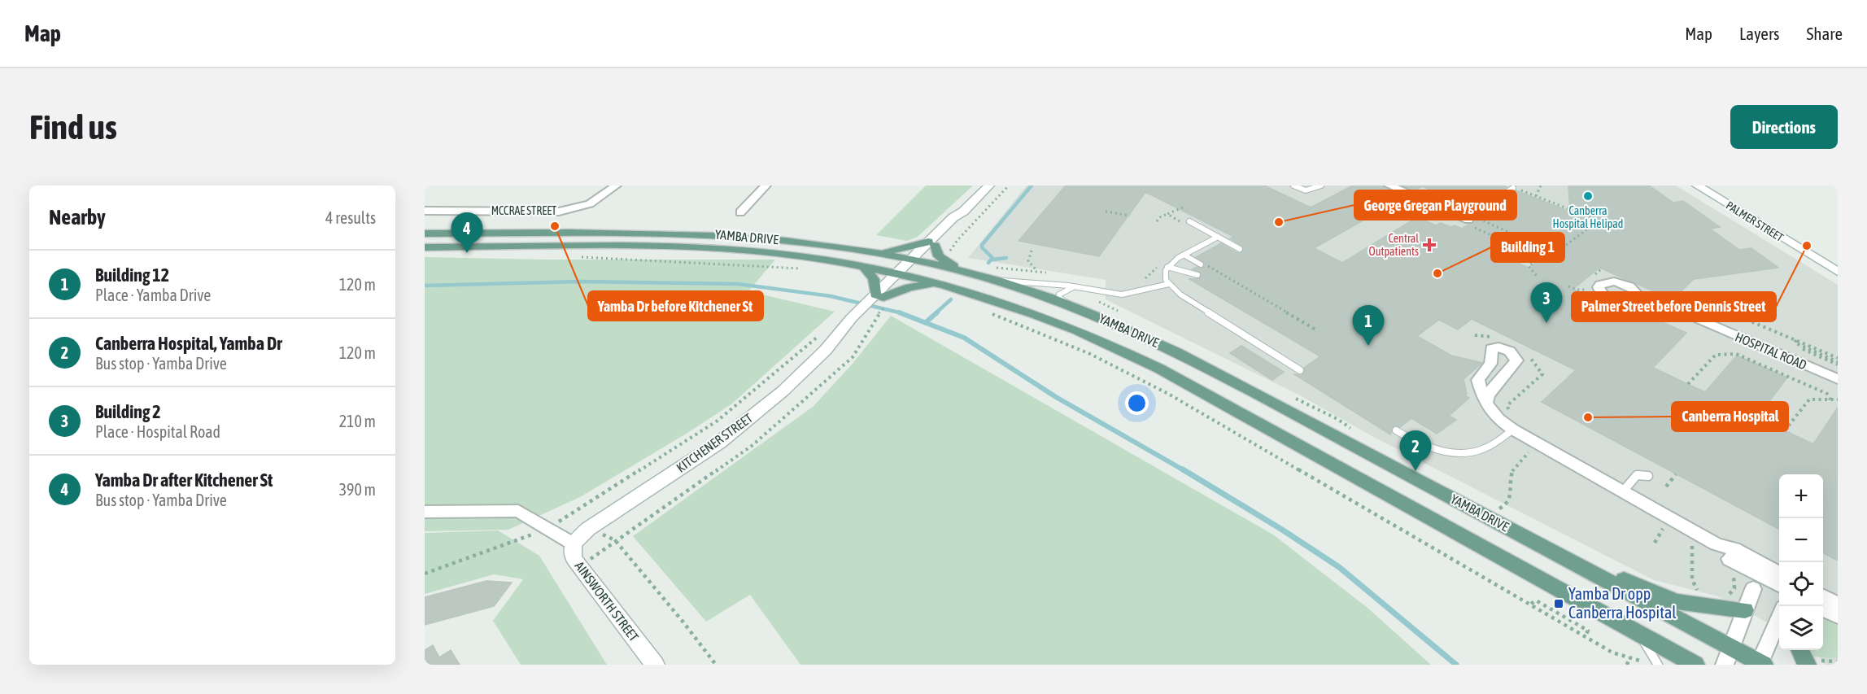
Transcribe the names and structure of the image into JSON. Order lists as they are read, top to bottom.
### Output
{
  "streets": {
    "main road": ["YAMBA DRIVE"],
    "street": [
      "MCCRAE STREET",
      "PALMER STREET",
      "HOSPITAL ROAD",
      "KITCHENER STREET",
      "AINSWORTH STREET"
    ]
  },
  "crossings": [
    ["YAMBA DRIVE", "KITCHENER STREET"],
    ["KITCHENER STREET", "AINSWORTH STREET"]
  ],
  "places": {
    "other": [
      "Canberra Hospital Helipad",
      "George Gregan Playground",
      "Yamba Dr before Kitchener St",
      "Palmer Street before Dennis Street",
      "Building 1",
      "Canberra Hospital"
    ],
    "health": ["Central Outpatients"],
    "transit": ["Yamba Dr opp Canberra Hospital"]
  },
  "page": {
    "header": "Map",
    "nav": ["Map", "Layers", "Share"],
    "buttons": "Directions",
    "title": "Find us",
    "heading": ["Nearby", "4 results"],
    "pins": [
      "4",
      "3",
      "1",
      "2"
    ],
    "list": [
      {
        "mark": "1",
        "name": "Building 12",
        "note": "Place · Yamba Drive",
        "value": "120 m"
      },
      {
        "mark": "2",
        "name": "Canberra Hospital, Yamba Dr",
        "note": "Bus stop · Yamba Drive",
        "value": "120 m"
      },
      {
        "mark": "3",
        "name": "Building 2",
        "note": "Place · Hospital Road",
        "value": "210 m"
      },
      {
        "mark": "4",
        "name": "Yamba Dr after Kitchener St",
        "note": "Bus stop · Yamba Drive",
        "value": "390 m"
      }
    ],
    "map_buttons": ["+", "−"]
  }
}
